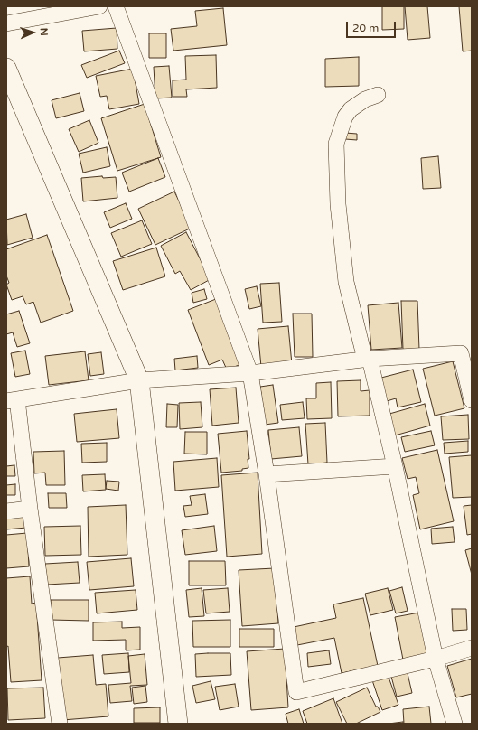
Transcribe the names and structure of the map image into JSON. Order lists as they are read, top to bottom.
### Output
{
  "scale_bar": "20 m",
  "north": "right"
}
